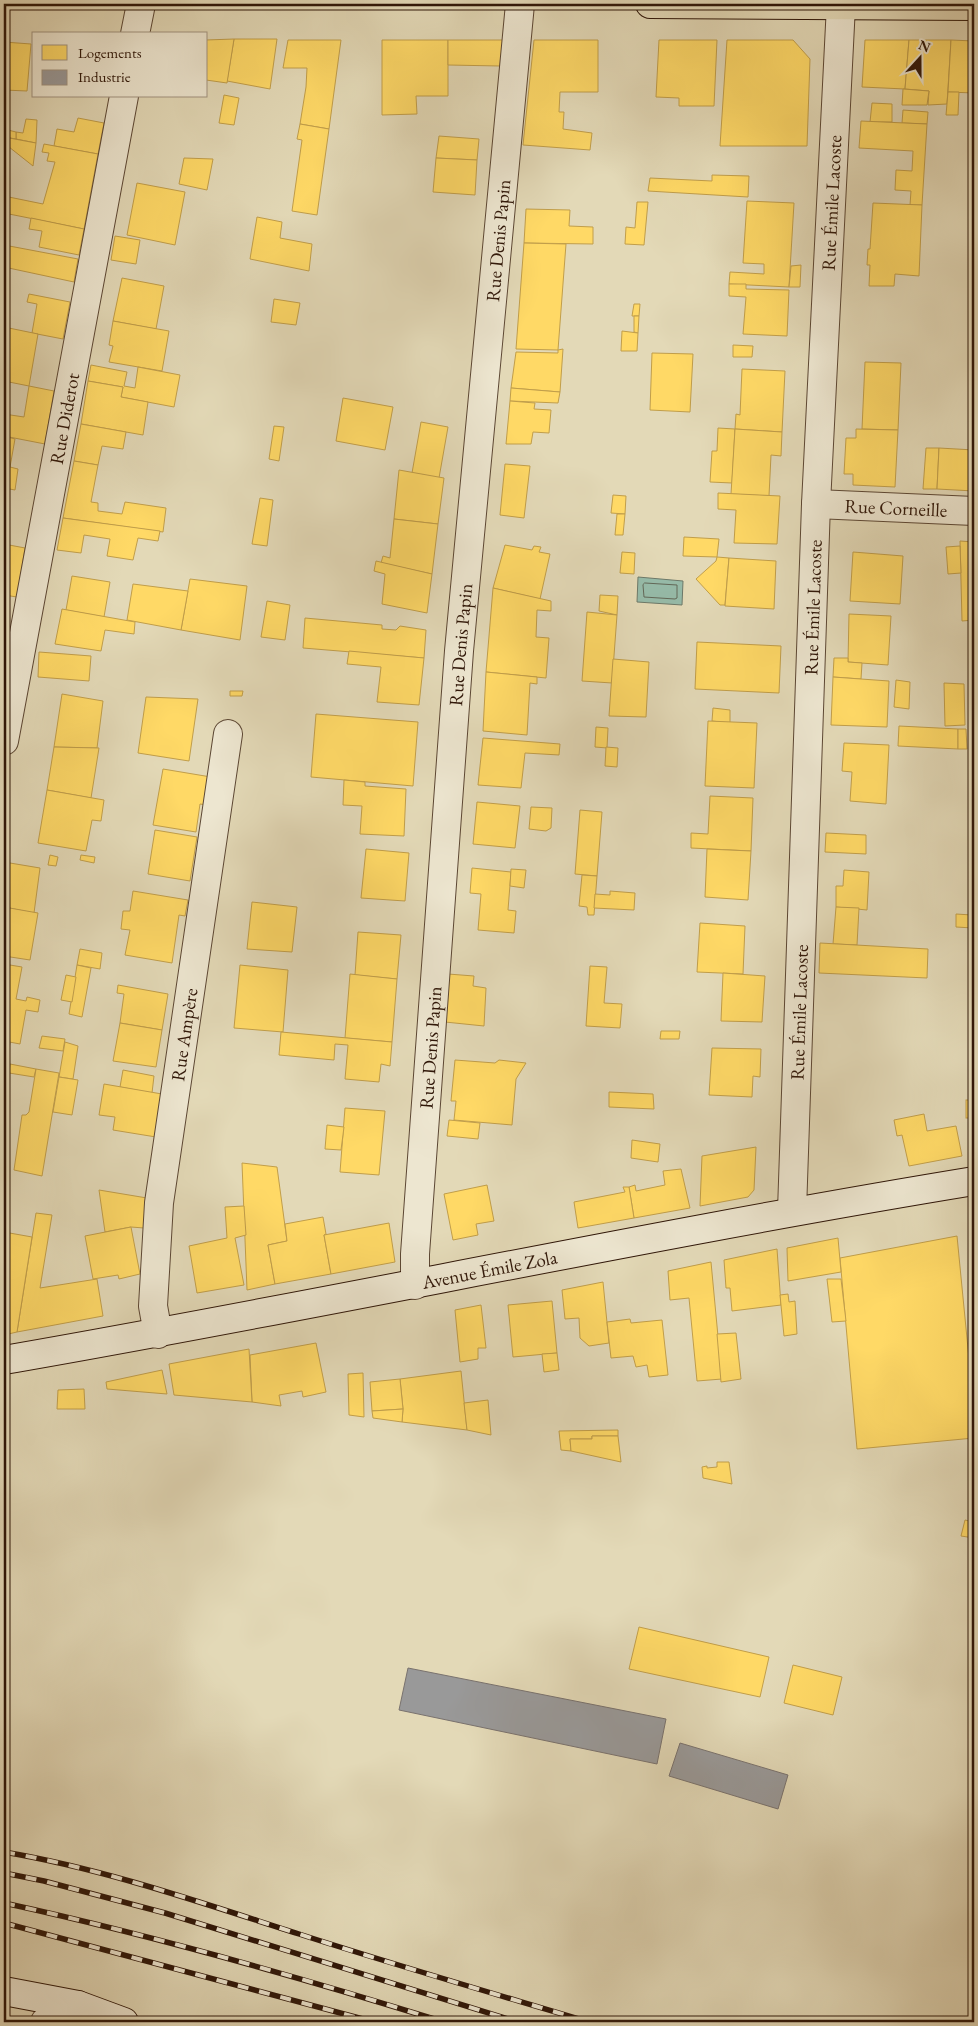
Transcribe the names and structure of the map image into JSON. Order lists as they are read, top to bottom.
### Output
{
  "streets": {
    "street": [
      "Rue Émile Lacoste",
      "Rue Denis Papin",
      "Rue Diderot",
      "Rue Corneille",
      "Rue Ampère",
      "Avenue Émile Zola"
    ]
  },
  "crossings": [
    ["Rue Émile Lacoste", "Rue Corneille"],
    ["Rue Émile Lacoste", "Avenue Émile Zola"],
    ["Rue Denis Papin", "Avenue Émile Zola"],
    ["Rue Ampère", "Avenue Émile Zola"]
  ],
  "legend": ["Logements", "Industrie"],
  "north": "top"
}
